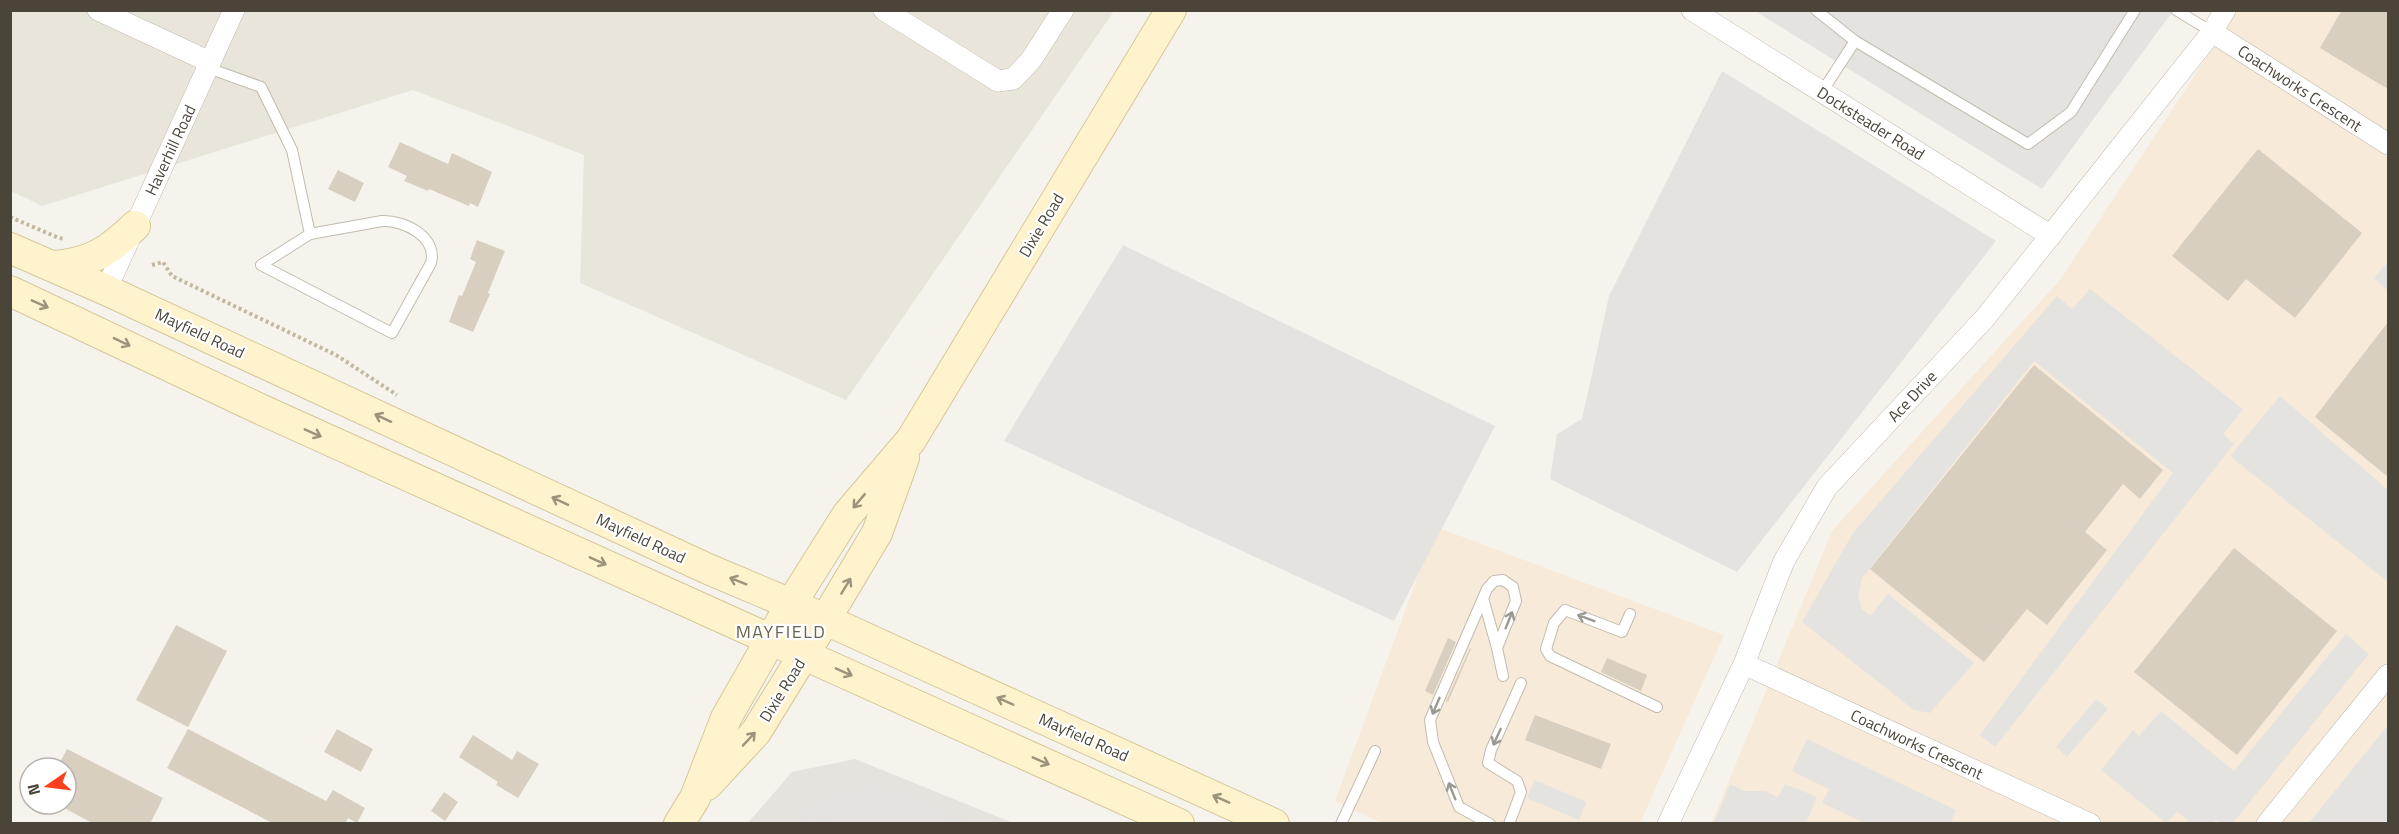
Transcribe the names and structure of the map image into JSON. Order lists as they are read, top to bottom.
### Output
{
  "streets": {
    "main road": ["Dixie Road", "Mayfield Road"],
    "street": [
      "Coachworks Crescent",
      "Docksteader Road",
      "Haverhill Road",
      "Ace Drive"
    ]
  },
  "crossings": [
    ["Coachworks Crescent", "Ace Drive"],
    ["Docksteader Road", "Ace Drive"],
    ["Haverhill Road", "Mayfield Road"],
    ["Dixie Road", "Mayfield Road"]
  ],
  "districts": ["MAYFIELD"],
  "north": "left"
}
